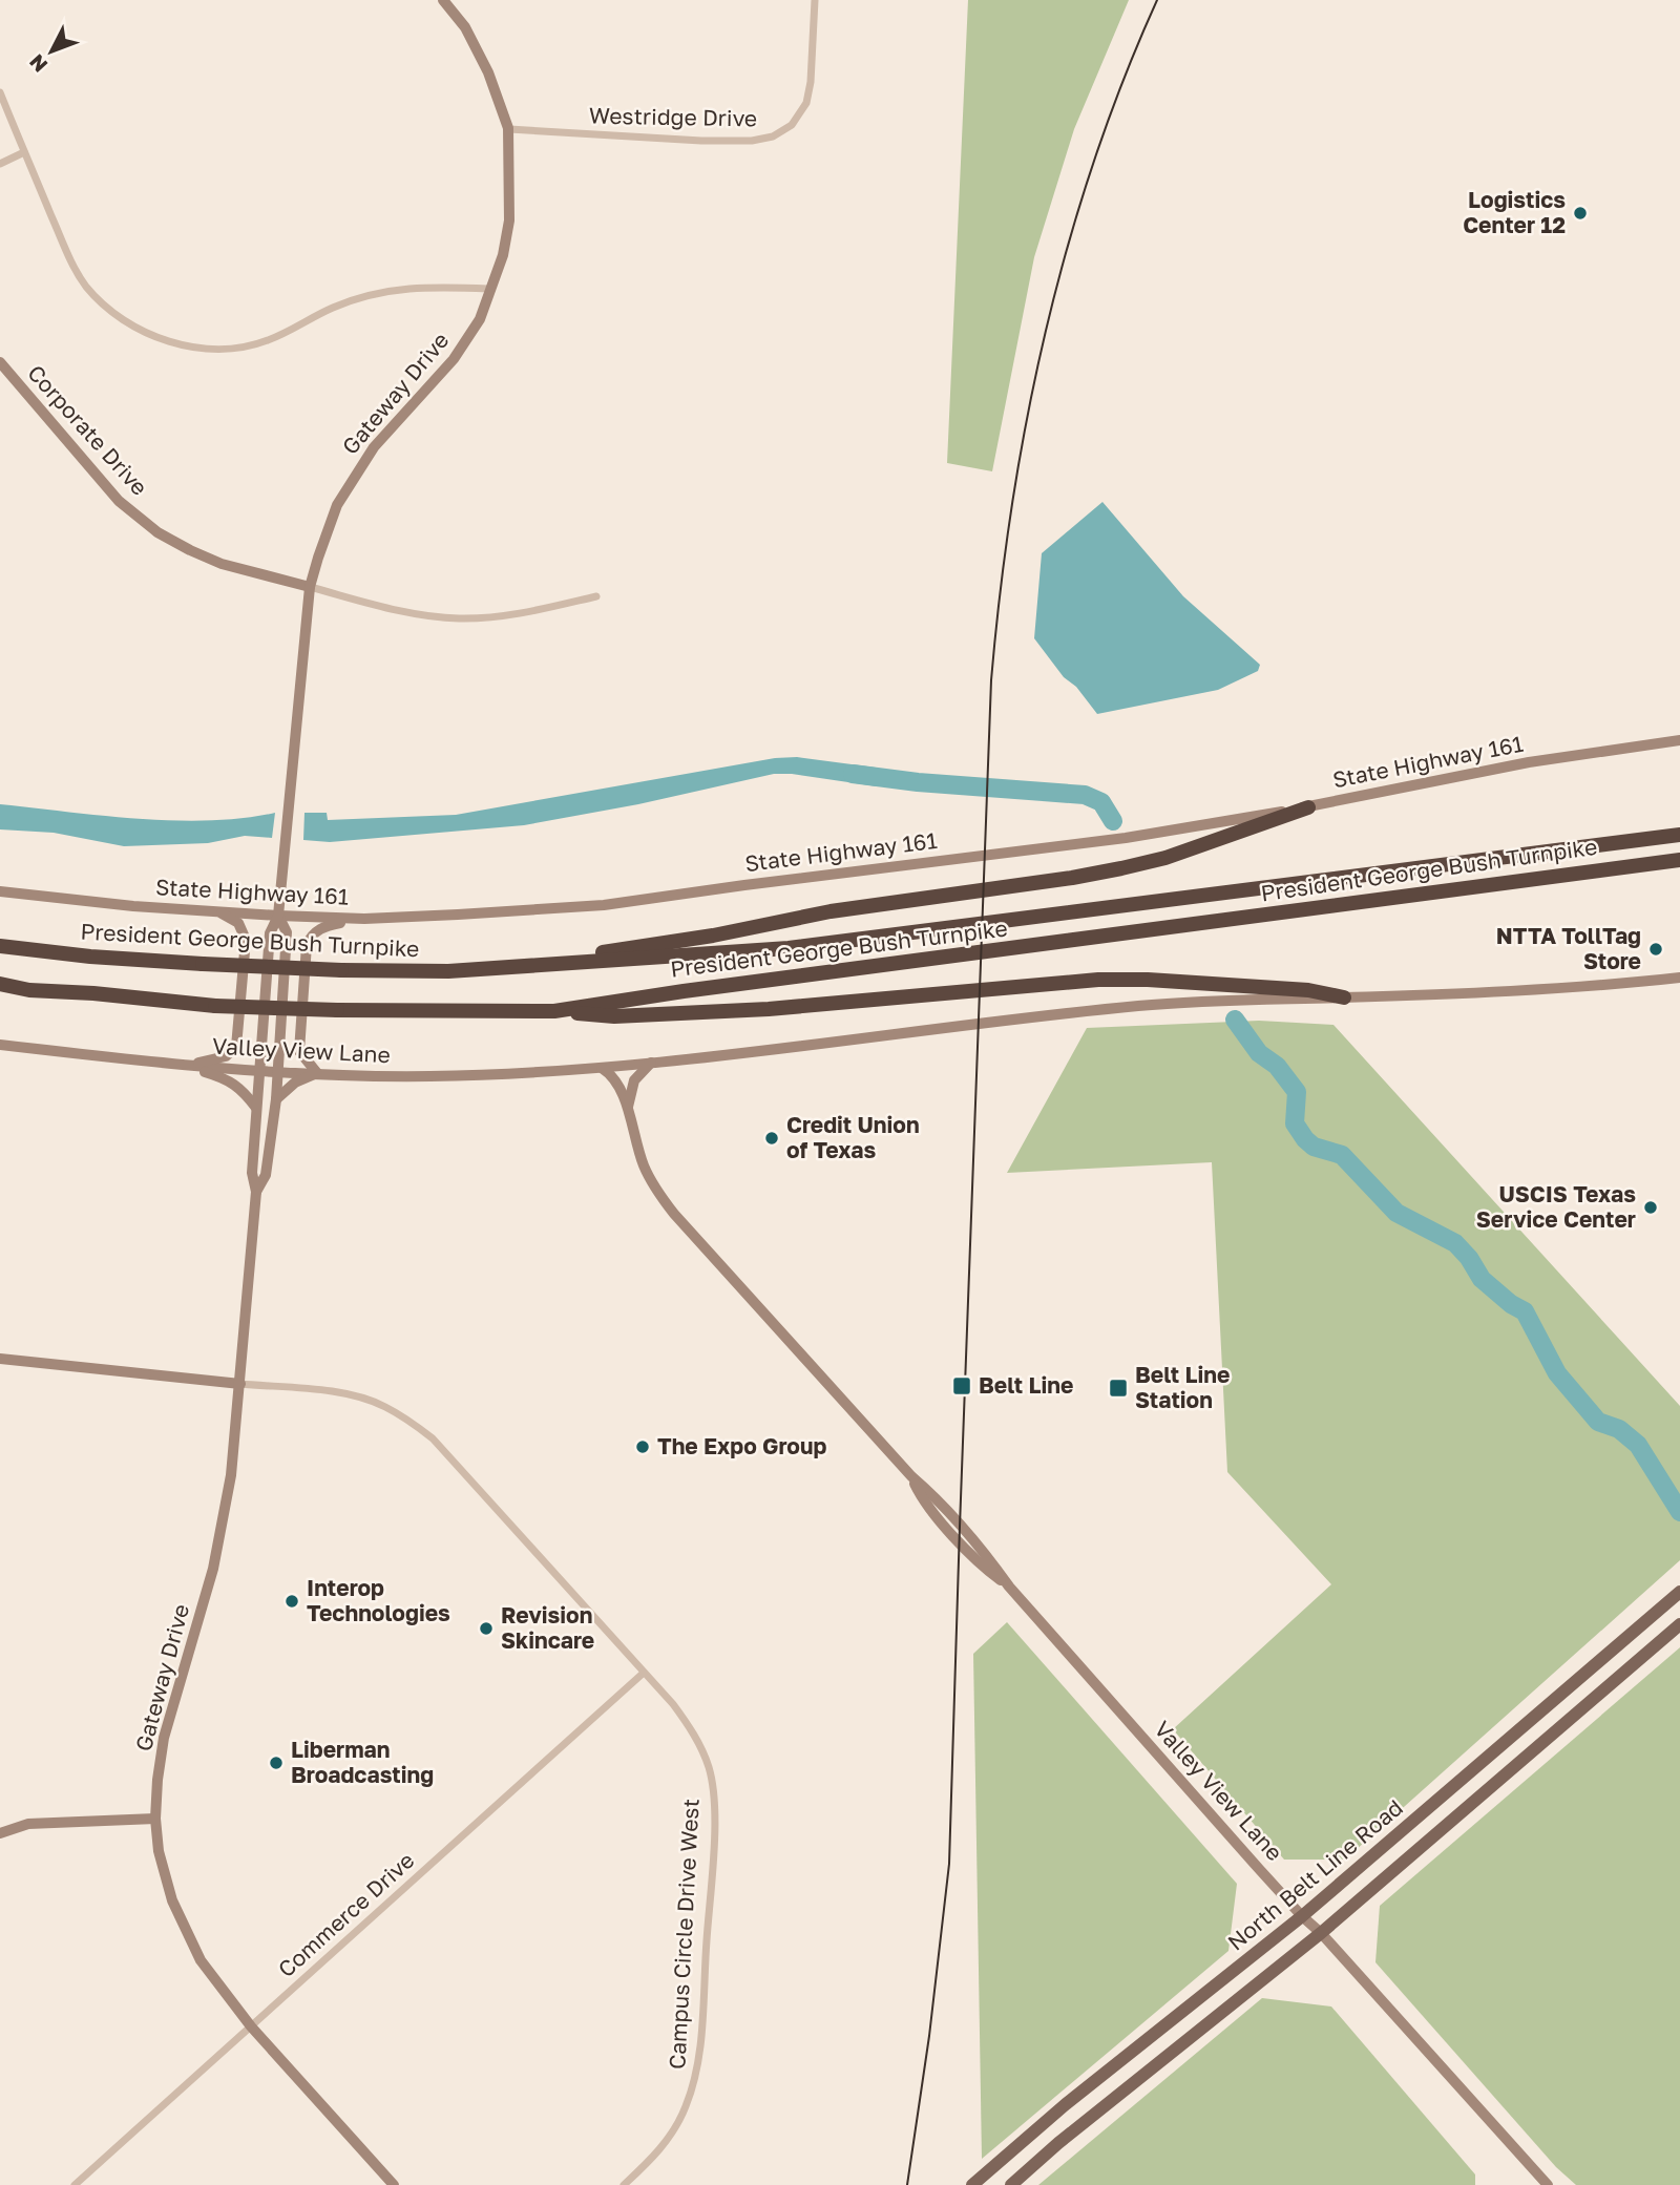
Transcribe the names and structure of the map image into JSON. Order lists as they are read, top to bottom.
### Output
{
  "streets": {
    "highway": ["President George Bush Turnpike"],
    "main road": [
      "Gateway Drive",
      "Corporate Drive",
      "State Highway 161",
      "Valley View Lane",
      "North Belt Line Road"
    ],
    "street": ["Westridge Drive", "Commerce Drive", "Campus Circle Drive West"]
  },
  "crossings": [
    ["Westridge Drive", "Gateway Drive"],
    ["Gateway Drive", "Corporate Drive"],
    ["Gateway Drive", "State Highway 161"],
    ["Gateway Drive", "Valley View Lane"],
    ["Gateway Drive", "Commerce Drive"],
    ["Gateway Drive", "Campus Circle Drive West"],
    ["Valley View Lane", "North Belt Line Road"],
    ["Commerce Drive", "Campus Circle Drive West"]
  ],
  "places": {
    "other": [
      "Logistics Center 12",
      "NTTA TollTag Store",
      "Credit Union of Texas",
      "USCIS Texas Service Center",
      "The Expo Group",
      "Interop Technologies",
      "Revision Skincare",
      "Liberman Broadcasting"
    ],
    "transit": ["Belt Line", "Belt Line Station"]
  },
  "north": "bottom left"
}
